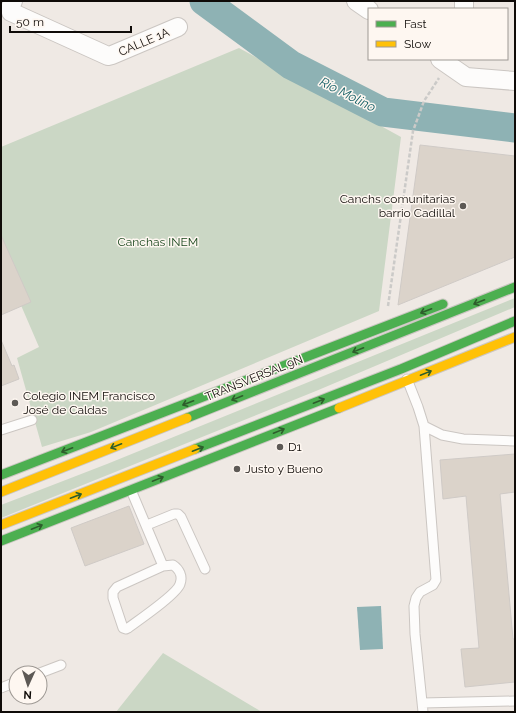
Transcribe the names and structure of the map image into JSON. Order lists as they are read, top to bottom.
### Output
{
  "streets": {
    "main road": ["TRANSVERSAL 9N"],
    "street": ["CALLE 1A"]
  },
  "water": ["Río Molino"],
  "parks": ["Canchas INEM"],
  "places": [
    "Canchs comunitarias barrio Cadillal",
    "Colegio INEM Francisco José de Caldas",
    "D1",
    "Justo y Bueno"
  ],
  "legend": ["Fast", "Slow"],
  "scale_bar": "50 m",
  "north": "bottom"
}
